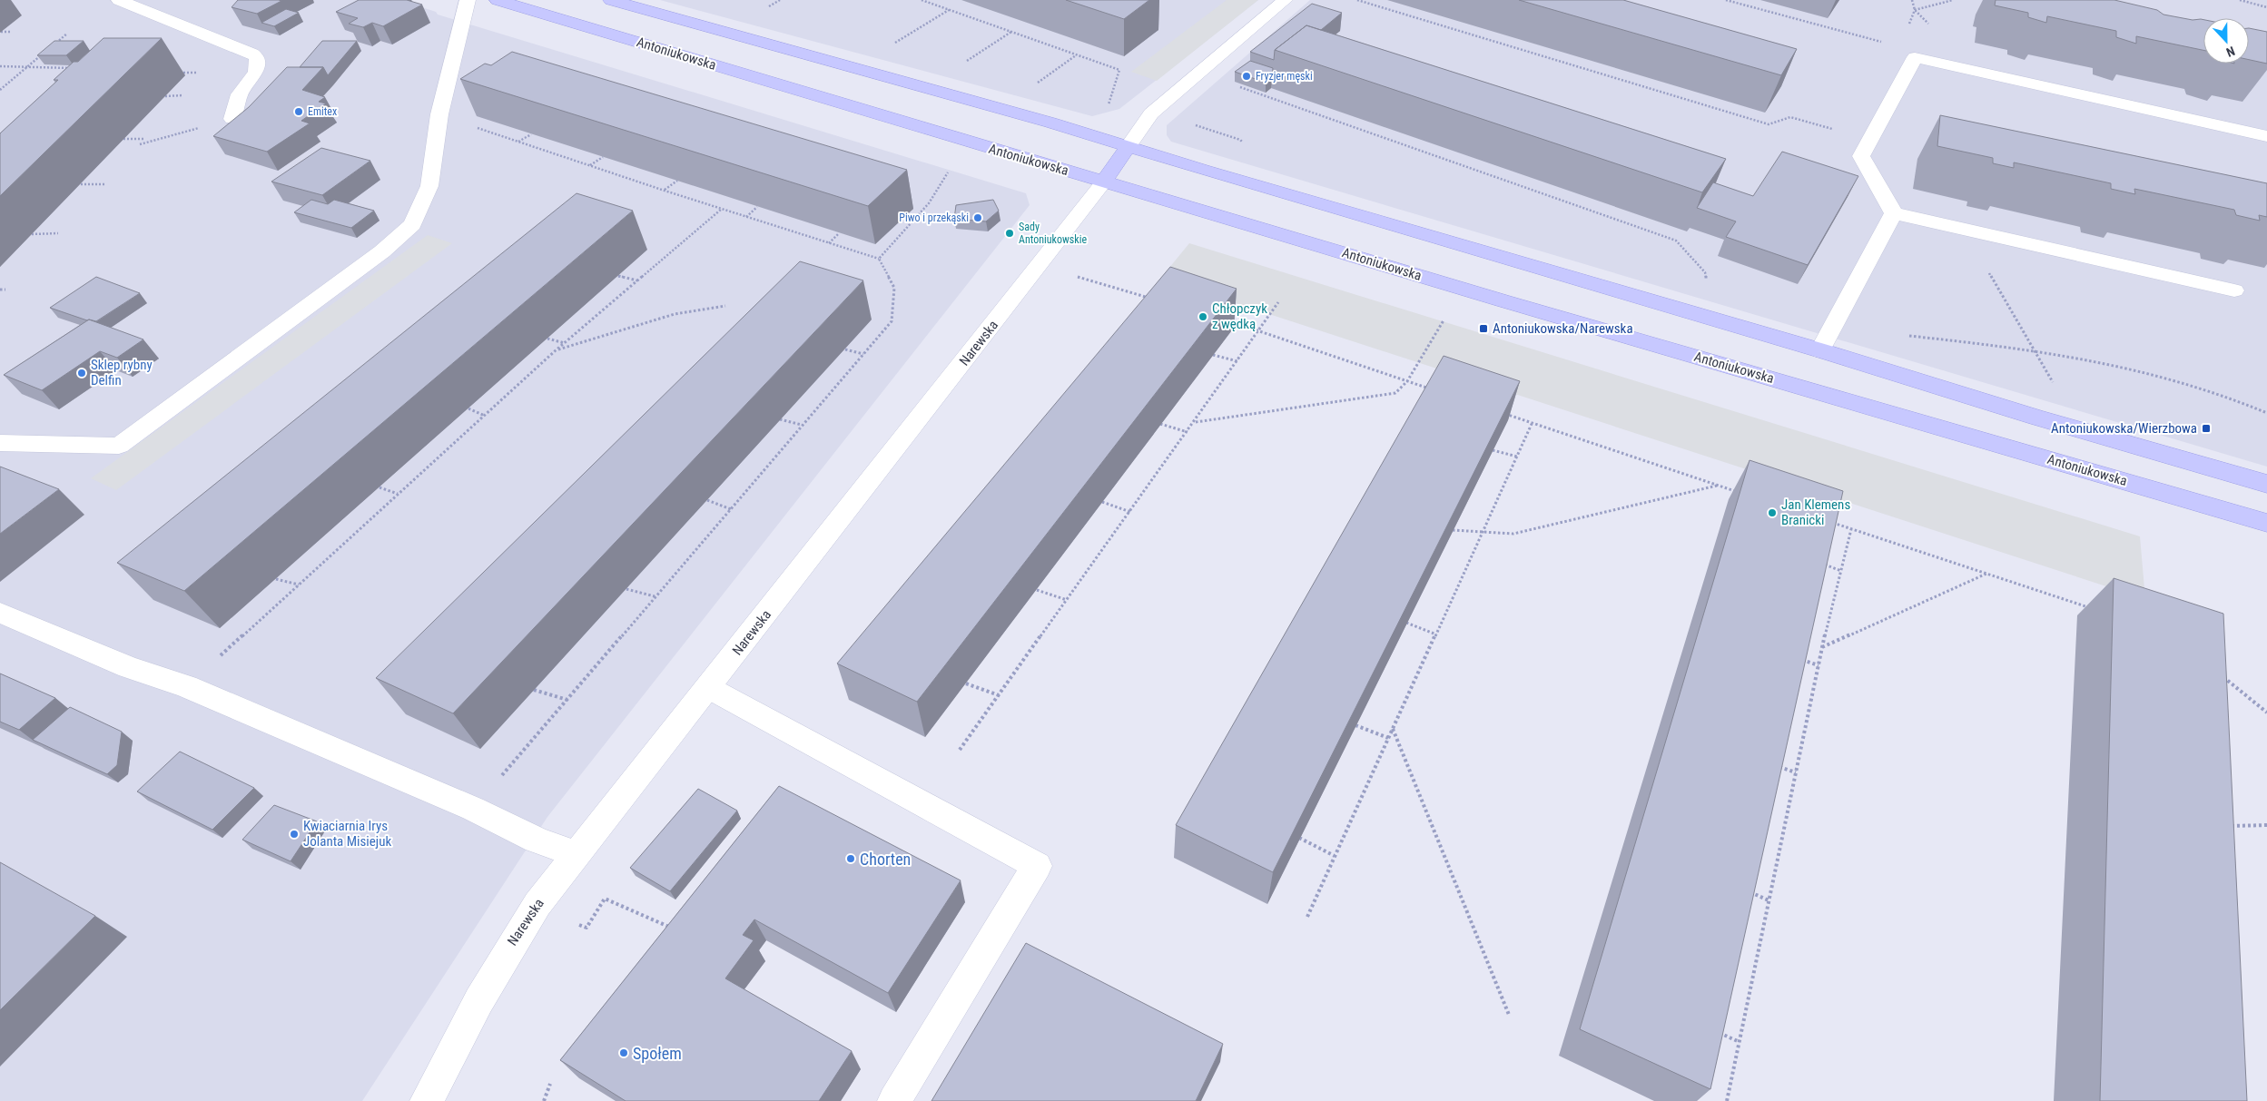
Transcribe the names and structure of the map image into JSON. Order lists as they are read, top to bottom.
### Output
{
  "streets": {
    "main road": ["Antoniukowska"],
    "street": ["Narewska"]
  },
  "crossings": [
    ["Antoniukowska", "Narewska"]
  ],
  "places": {
    "other": [
      "Fryzjer męski",
      "Emitex",
      "Piwo i przekąski",
      "Sady Antoniukowskie",
      "Chłopczyk z wędką",
      "Sklep rybny Delfin",
      "Jan Klemens Branicki",
      "Kwiaciarnia Irys Jolanta Misiejuk",
      "Chorten",
      "Społem"
    ],
    "transit": ["Antoniukowska/Narewska", "Antoniukowska/Wierzbowa"]
  },
  "north": "bottom"
}
